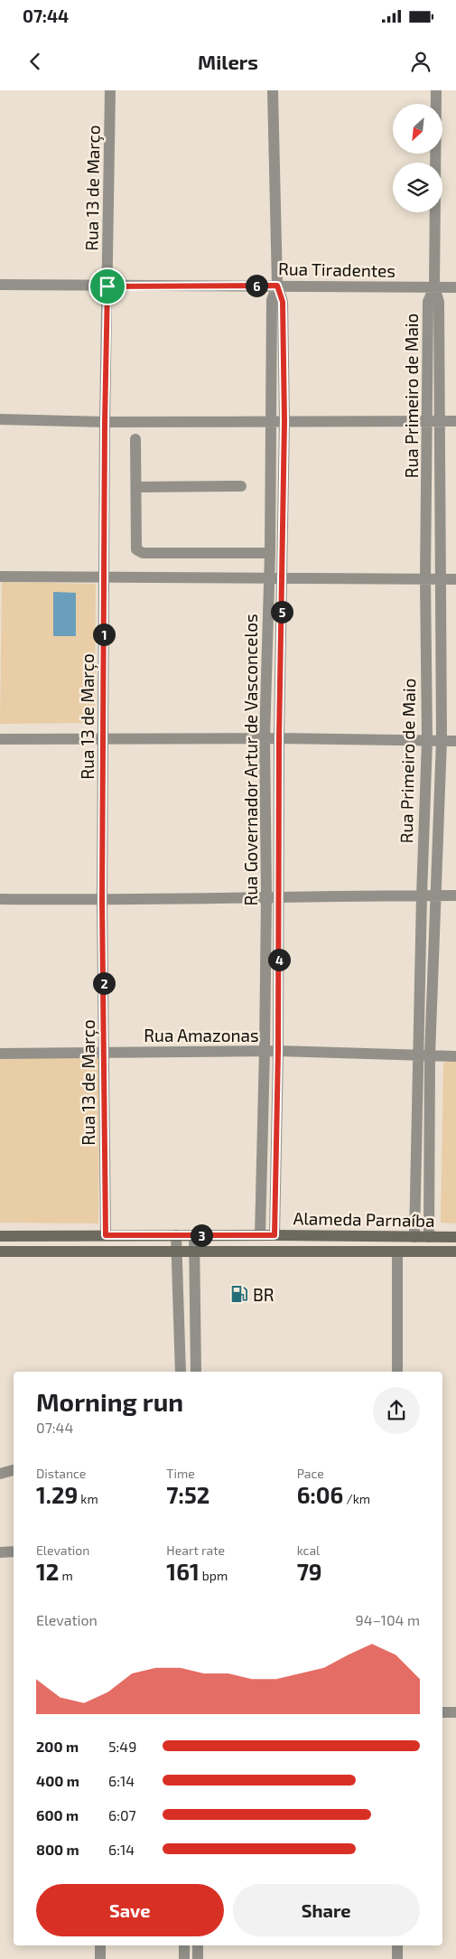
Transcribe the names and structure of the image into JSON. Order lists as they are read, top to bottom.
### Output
{
  "streets": {
    "main road": ["Alameda Parnaíba"],
    "street": [
      "Rua 13 de Março",
      "Rua Tiradentes",
      "Rua Primeiro de Maio",
      "Rua Governador Artur de Vasconcelos",
      "Rua Amazonas"
    ]
  },
  "crossings": [
    ["Rua 13 de Março", "Rua Tiradentes"],
    ["Rua 13 de Março", "Rua Amazonas"],
    ["Rua 13 de Março", "Alameda Parnaíba"],
    ["Rua Tiradentes", "Rua Primeiro de Maio"],
    ["Rua Tiradentes", "Rua Governador Artur de Vasconcelos"],
    ["Rua Primeiro de Maio", "Rua Amazonas"],
    ["Rua Primeiro de Maio", "Alameda Parnaíba"],
    ["Rua Governador Artur de Vasconcelos", "Rua Amazonas"],
    ["Rua Governador Artur de Vasconcelos", "Alameda Parnaíba"]
  ],
  "places": {
    "fuel station": ["BR"]
  },
  "north": "bottom left",
  "page": {
    "status": "07:44",
    "header": "Milers",
    "pins": [
      "6",
      "5",
      "1",
      "4",
      "2",
      "3"
    ],
    "heading": ["Morning run", "07:44"],
    "stats": [
      ["Distance", "1.29 km"],
      ["Time", "7:52"],
      ["Pace", "6:06 /km"],
      ["Elevation", "12 m"],
      ["Heart rate", "161 bpm"],
      ["kcal", "79"]
    ],
    "chart": ["Elevation", "94–104 m"],
    "list": [
      {
        "name": "200 m",
        "note": "5:49"
      },
      {
        "name": "400 m",
        "note": "6:14"
      },
      {
        "name": "600 m",
        "note": "6:07"
      },
      {
        "name": "800 m",
        "note": "6:14"
      }
    ],
    "buttons": ["Save", "Share"]
  }
}
